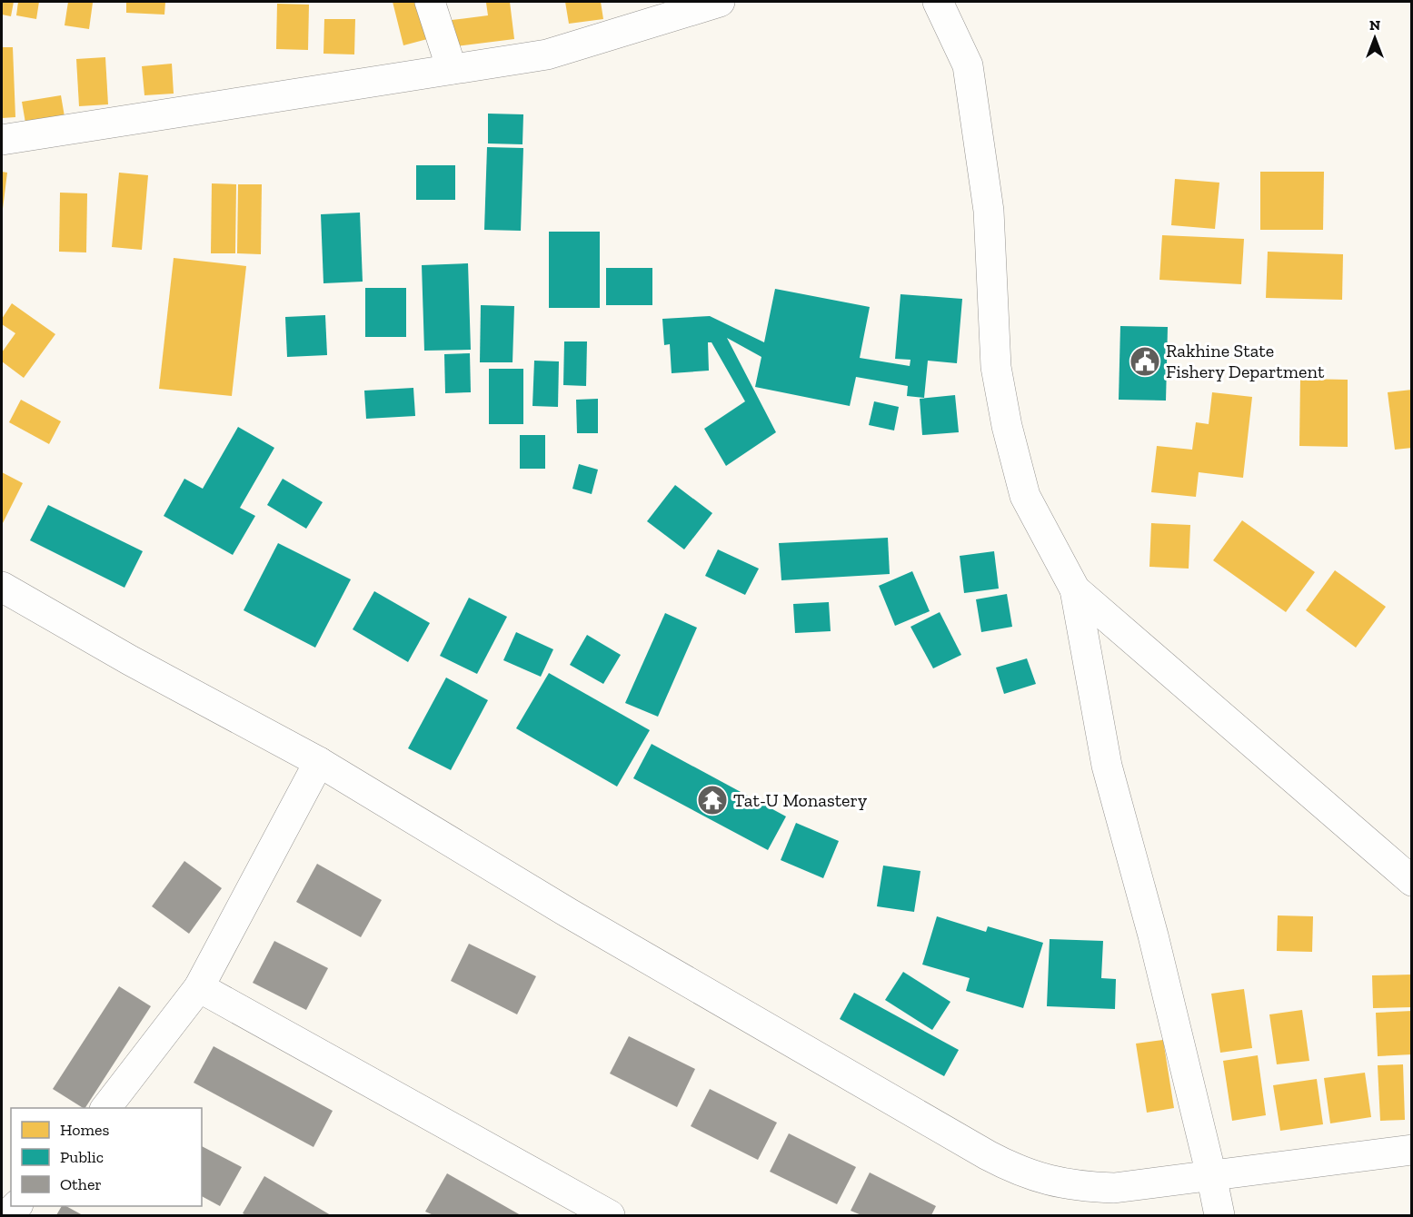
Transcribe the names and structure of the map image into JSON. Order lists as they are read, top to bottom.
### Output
{
  "places": {
    "public building": ["Rakhine State Fishery Department"],
    "temple": ["Tat-U Monastery"]
  },
  "legend": ["Homes", "Public", "Other"],
  "north": "top"
}
